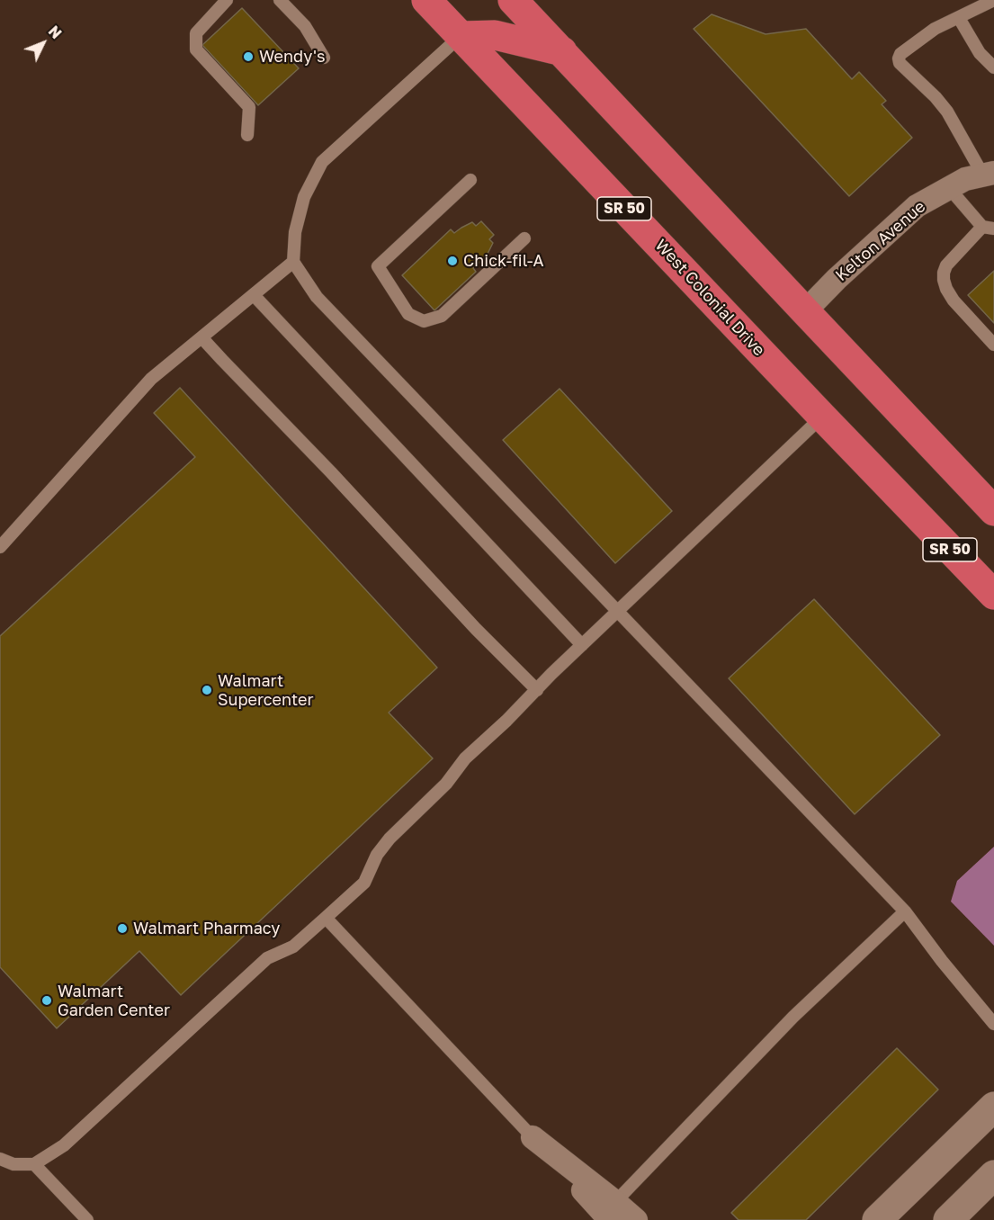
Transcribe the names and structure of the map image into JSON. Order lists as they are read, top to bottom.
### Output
{
  "streets": {
    "highway": ["SR 50", "West Colonial Drive"],
    "street": ["Kelton Avenue"]
  },
  "places": [
    "Wendy's",
    "Chick-fil-A",
    "Walmart Supercenter",
    "Walmart Pharmacy",
    "Walmart Garden Center"
  ],
  "north": "top right"
}
